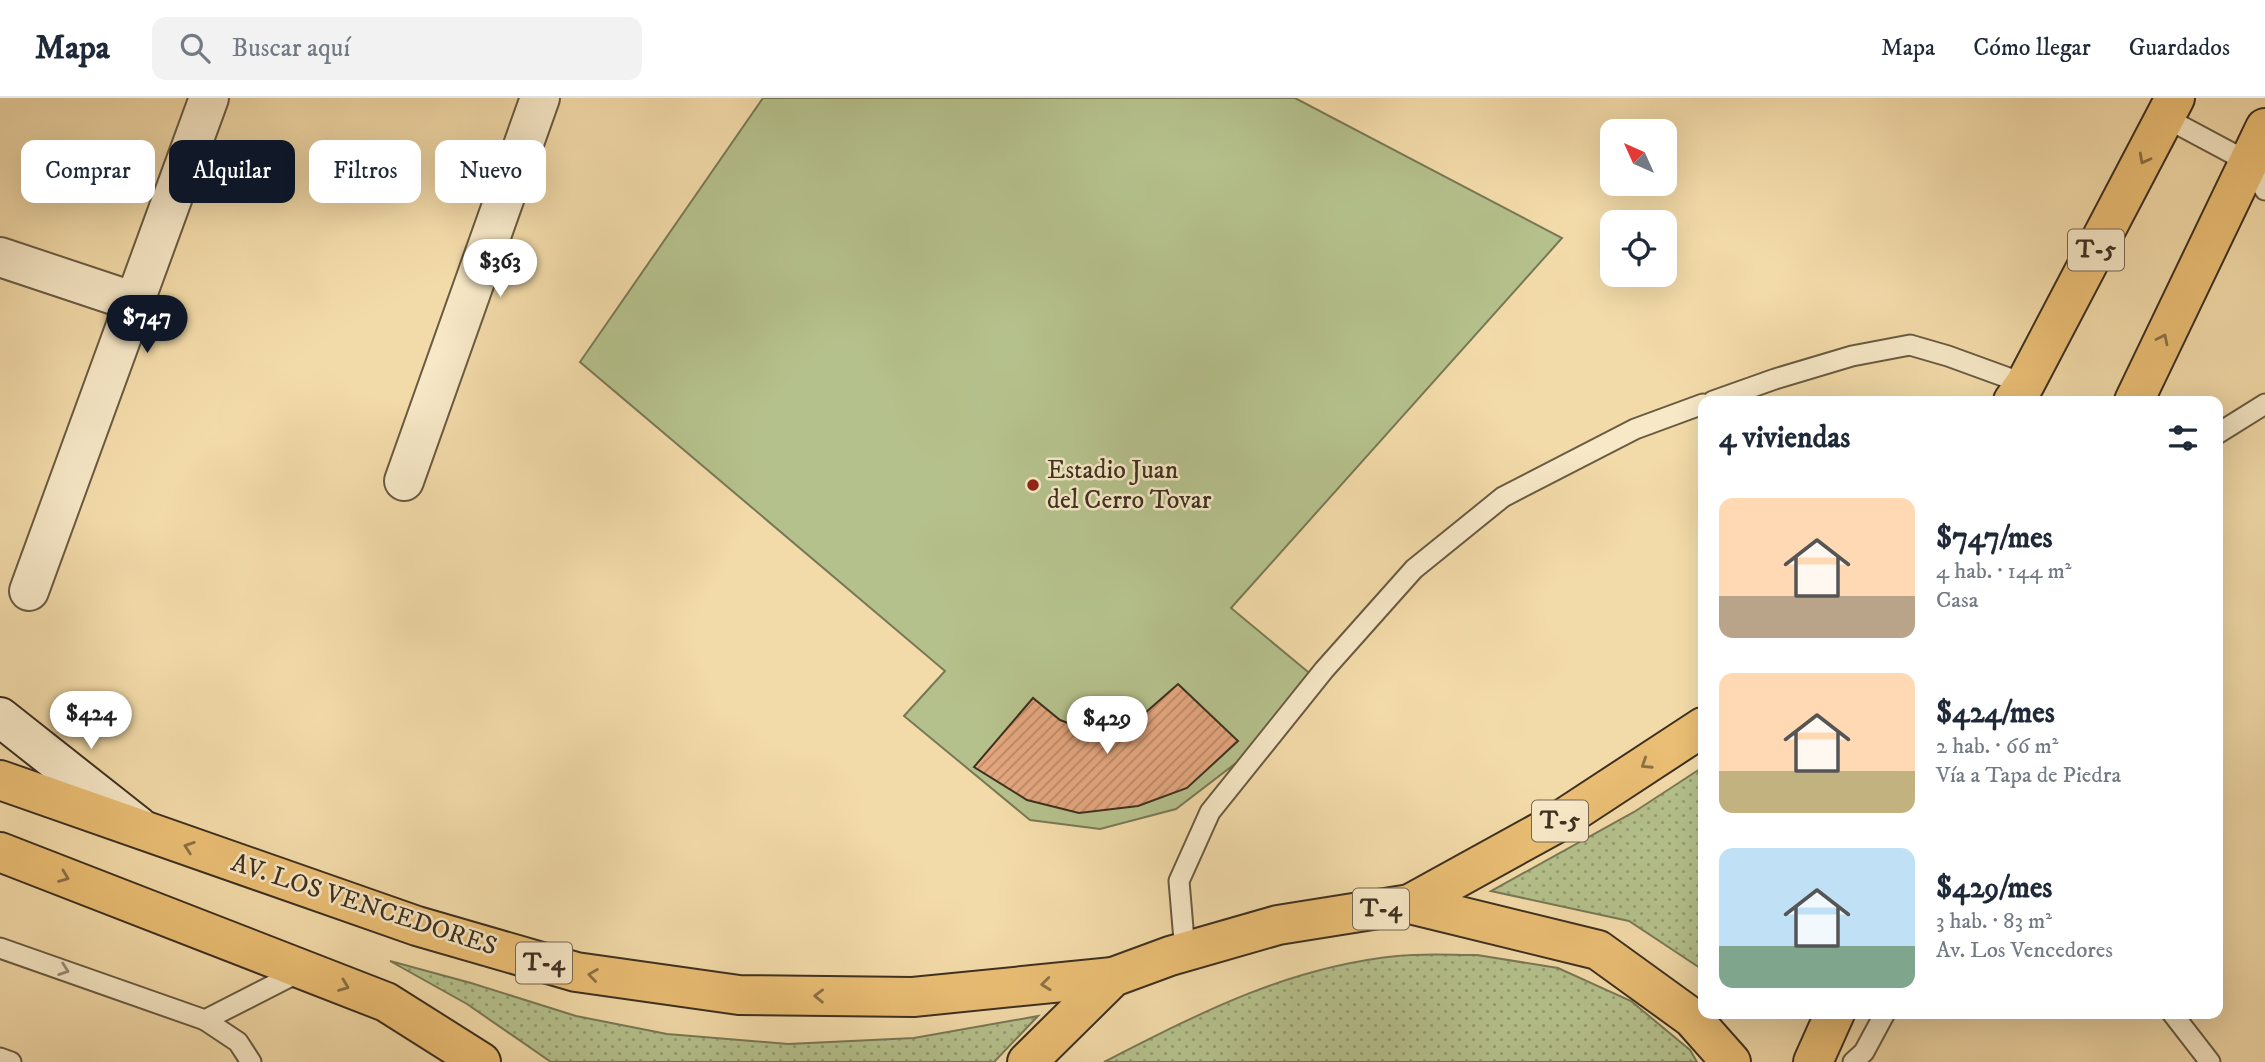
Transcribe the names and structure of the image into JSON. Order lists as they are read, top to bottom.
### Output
{
  "streets": {
    "main road": ["T-5", "AV. LOS VENCEDORES", "T-4"]
  },
  "crossings": [
    ["T-5", "T-4"],
    ["AV. LOS VENCEDORES", "T-4"]
  ],
  "places": ["Estadio Juan del Cerro Tovar"],
  "north": "top left",
  "page": {
    "header": "Mapa",
    "search": "Buscar aquí",
    "nav": ["Mapa", "Cómo llegar", "Guardados"],
    "chip": [
      "Comprar",
      "Alquilar",
      "Filtros",
      "Nuevo"
    ],
    "price": [
      "$363",
      "$747",
      "$424",
      "$429"
    ],
    "heading": "4 viviendas",
    "list": [
      {
        "name": "$747/mes",
        "note": "4 hab. · 144 m² · Casa"
      },
      {
        "name": "$424/mes",
        "note": "2 hab. · 66 m² · Vía a Tapa de Piedra"
      },
      {
        "name": "$429/mes",
        "note": "3 hab. · 83 m² · Av. Los Vencedores"
      }
    ]
  }
}
